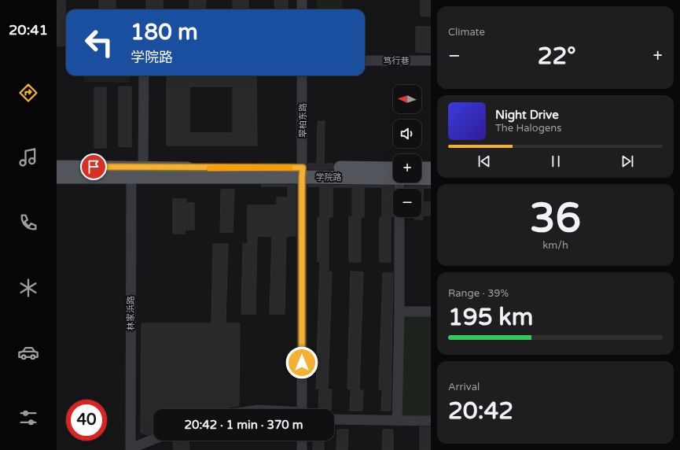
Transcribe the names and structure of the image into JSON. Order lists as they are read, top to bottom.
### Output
{
  "streets": {
    "main road": ["学院路"],
    "street": ["笃行巷", "翠柏东路", "林家浜路"]
  },
  "crossings": [
    ["翠柏东路", "学院路"],
    ["学院路", "林家浜路"]
  ],
  "north": "left",
  "page": {
    "tabs": "20:41",
    "tile": [
      "Climate",
      ["36", "km/h"],
      ["Range · 39%", "195 km"],
      ["Arrival", "20:42"]
    ],
    "turn": ["180 m", "学院路"],
    "heat": ["−", "22°", "+"],
    "map_buttons": ["+", "−"],
    "song": ["Night Drive", "The Halogens"],
    "limit": "40",
    "trip": "20:42 · 1 min · 370 m"
  }
}
